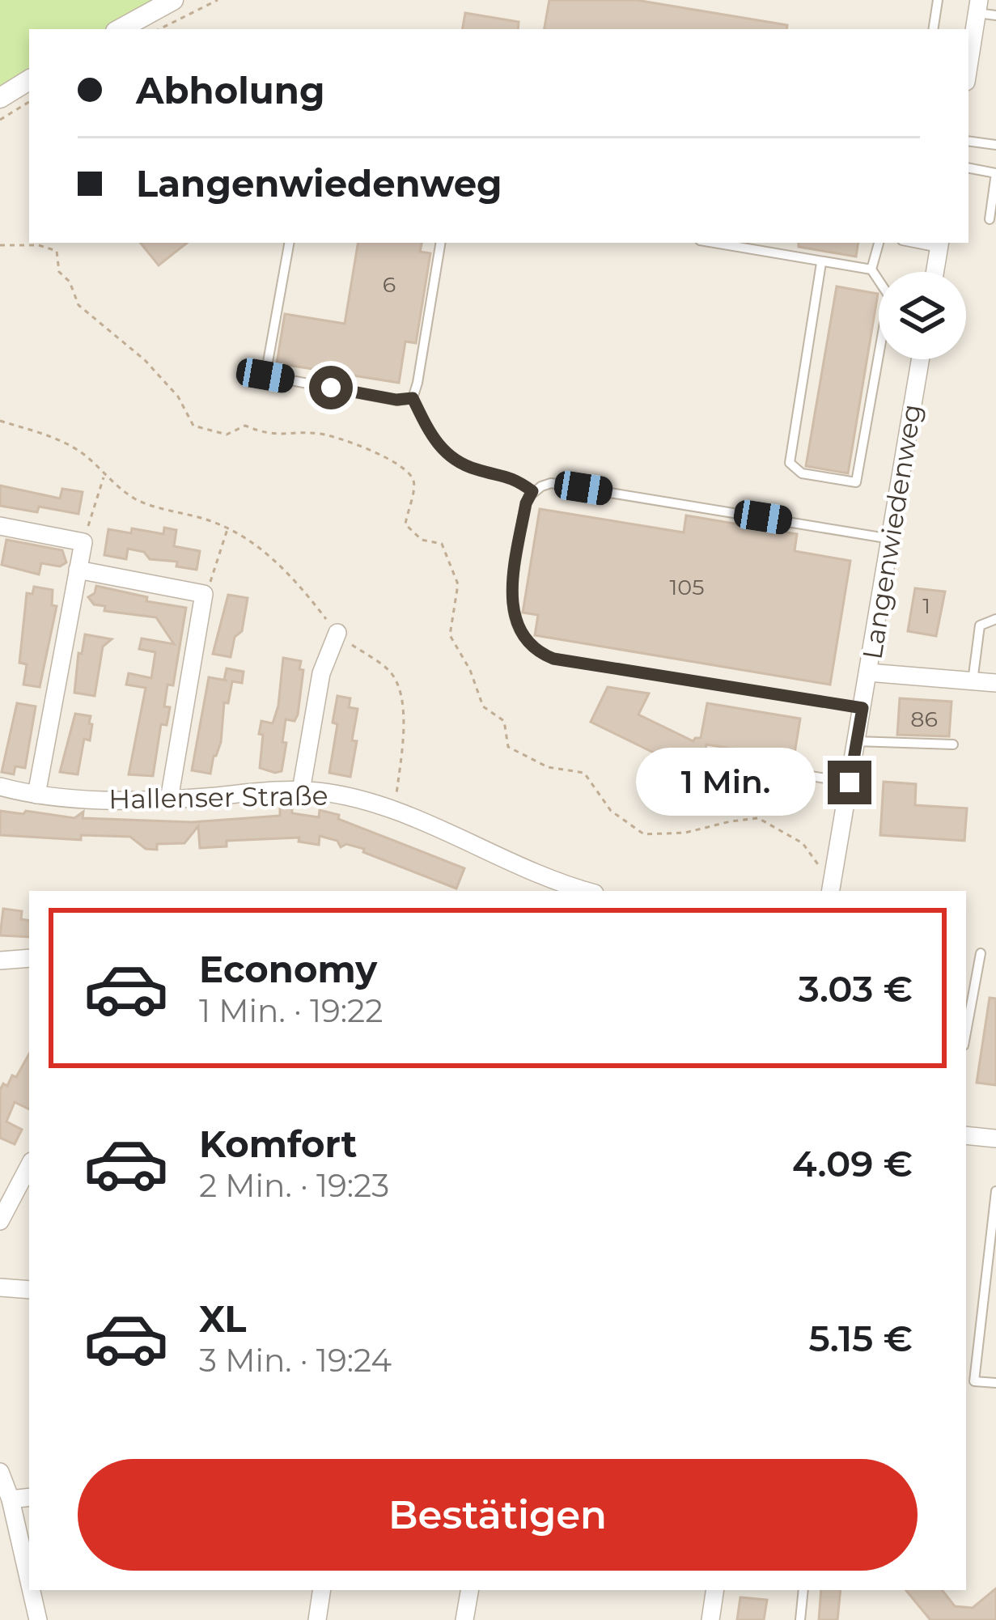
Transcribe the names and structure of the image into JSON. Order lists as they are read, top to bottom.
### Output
{
  "streets": {
    "street": ["Langenwiedenweg", "Hallenser Straße"]
  },
  "house_numbers": [
    "6",
    "105",
    "1",
    "86"
  ],
  "page": {
    "banner": ["Abholung", "Langenwiedenweg"],
    "bubble": "1 Min.",
    "list": [
      {
        "name": "Economy",
        "note": "1 Min. · 19:22",
        "value": "3.03 €"
      },
      {
        "name": "Komfort",
        "note": "2 Min. · 19:23",
        "value": "4.09 €"
      },
      {
        "name": "XL",
        "note": "3 Min. · 19:24",
        "value": "5.15 €"
      }
    ],
    "buttons": "Bestätigen"
  }
}
